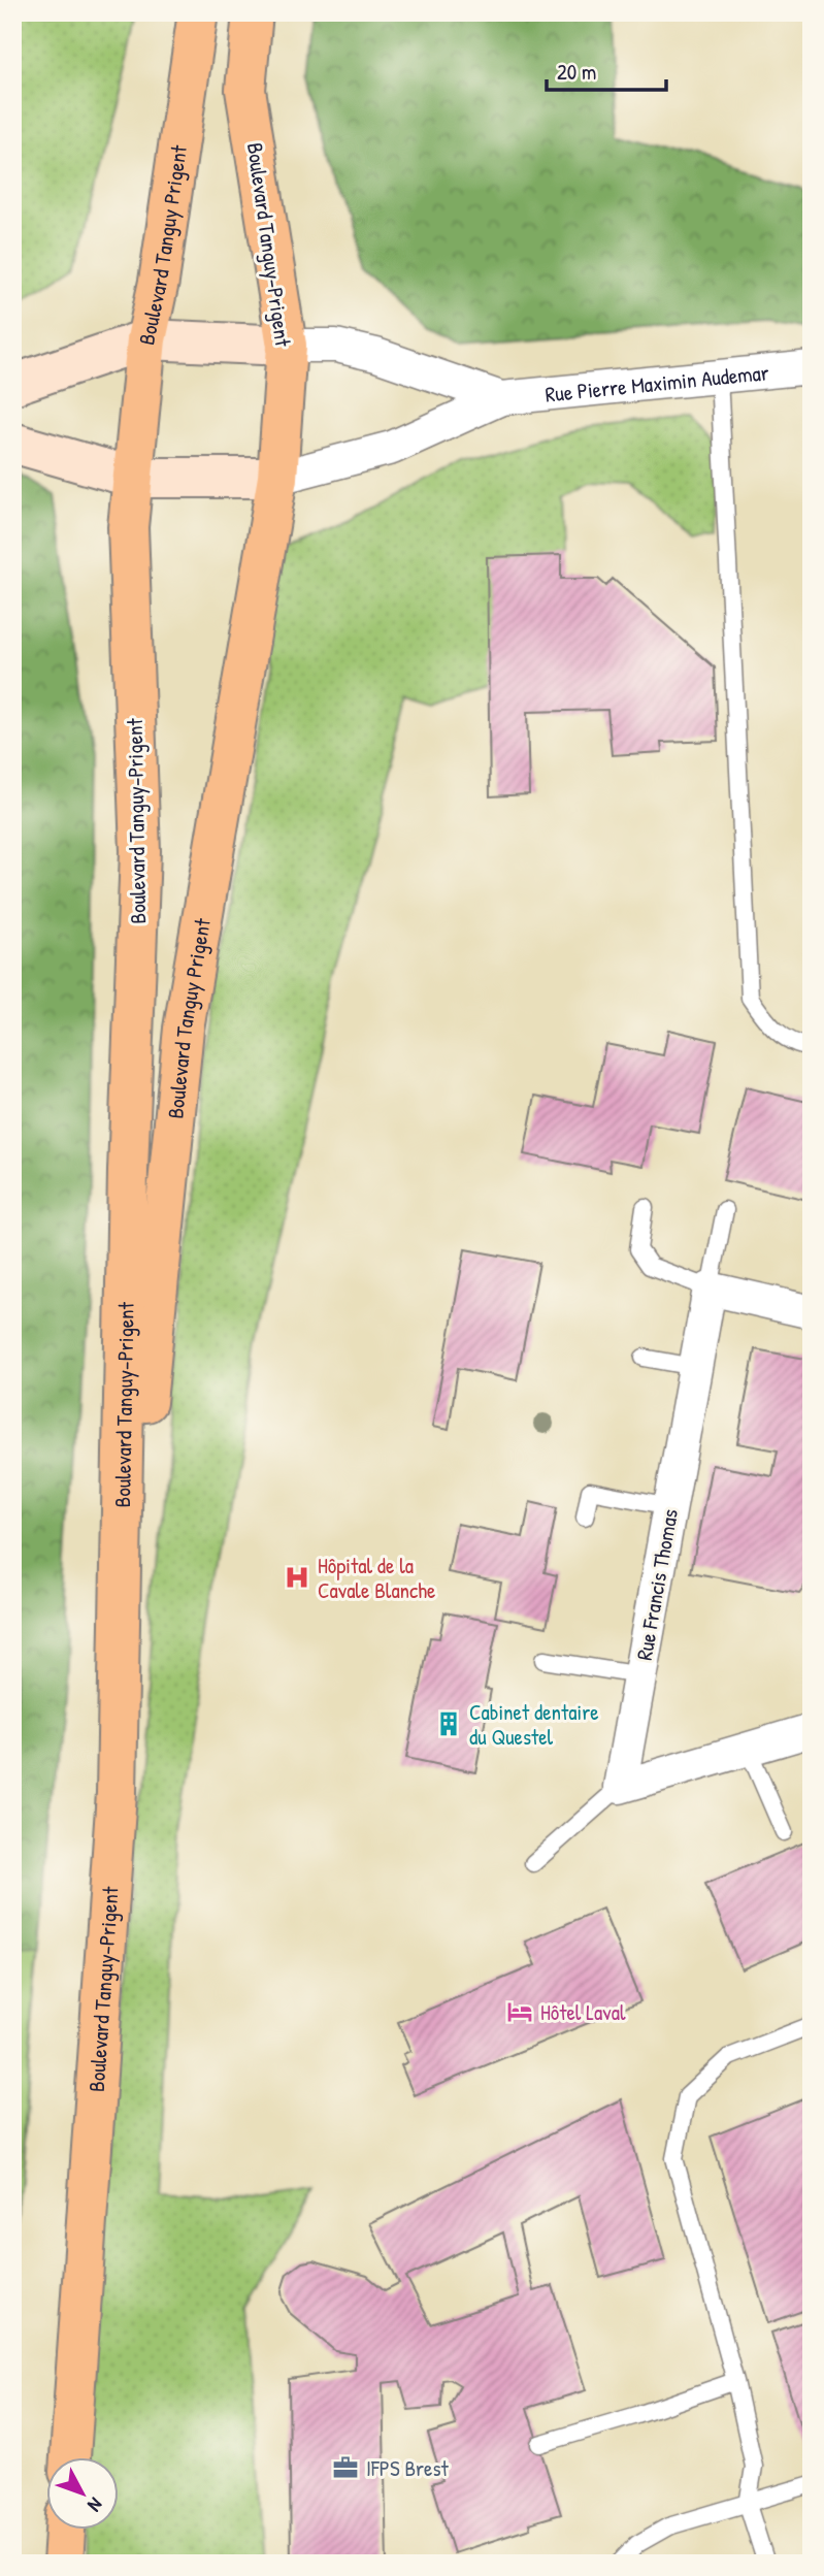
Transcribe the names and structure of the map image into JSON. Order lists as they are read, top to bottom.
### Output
{
  "streets": {
    "main road": ["Boulevard Tanguy Prigent", "Boulevard Tanguy-Prigent"],
    "street": ["Rue Pierre Maximin Audemar", "Rue Francis Thomas"]
  },
  "crossings": [
    ["Boulevard Tanguy Prigent", "Boulevard Tanguy-Prigent"],
    ["Boulevard Tanguy Prigent", "Rue Pierre Maximin Audemar"],
    ["Boulevard Tanguy-Prigent", "Rue Pierre Maximin Audemar"]
  ],
  "places": {
    "hospital": ["Hôpital de la Cavale Blanche"],
    "building": ["Cabinet dentaire du Questel"],
    "hotel": ["Hôtel Laval"],
    "office": ["IFPS Brest"]
  },
  "scale_bar": "20 m",
  "north": "bottom right"
}
